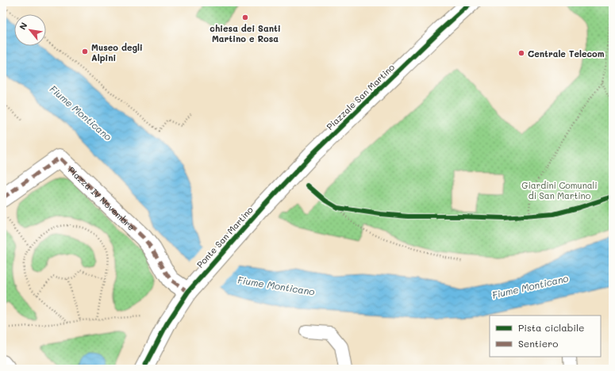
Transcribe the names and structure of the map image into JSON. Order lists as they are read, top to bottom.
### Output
{
  "streets": {
    "street": ["Piazzale San Martino", "Piazza IV Novembre", "Ponte San Martino"]
  },
  "crossings": [
    ["Piazzale San Martino", "Ponte San Martino"],
    ["Piazza IV Novembre", "Ponte San Martino"]
  ],
  "water": ["Fiume Monticano"],
  "parks": ["Giardini Comunali di San Martino"],
  "places": ["chiesa dei Santi Martino e Rosa", "Museo degli Alpini", "Centrale Telecom"],
  "legend": ["Pista ciclabile", "Sentiero"],
  "north": "top left"
}
